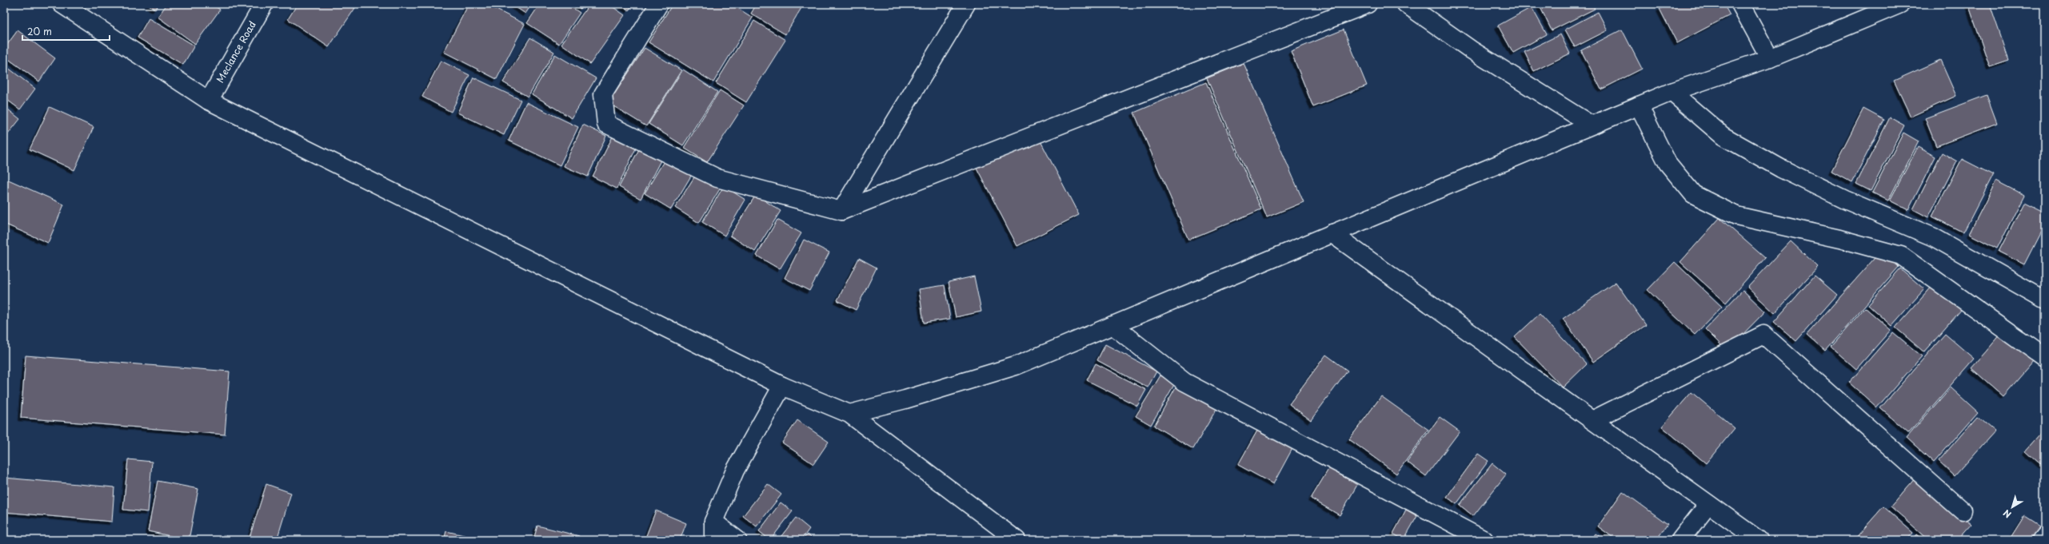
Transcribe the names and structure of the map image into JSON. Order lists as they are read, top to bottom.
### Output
{
  "streets": {
    "street": ["Meclance Road"]
  },
  "scale_bar": "20 m",
  "north": "bottom left"
}
